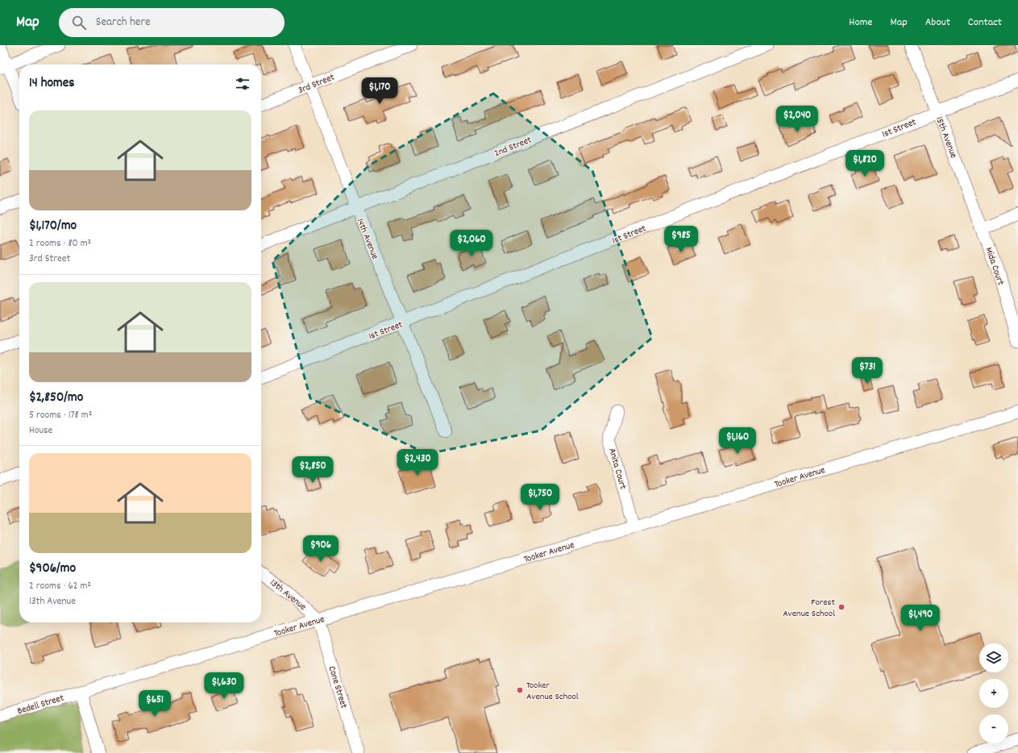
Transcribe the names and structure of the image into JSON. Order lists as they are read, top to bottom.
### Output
{
  "streets": {
    "street": [
      "3rd Street",
      "1st Street",
      "15th Avenue",
      "2nd Street",
      "14th Avenue",
      "Mida Court",
      "Anita Court",
      "Tooker Avenue",
      "13th Avenue",
      "Cone Street",
      "Bedell Street"
    ]
  },
  "crossings": [
    ["3rd Street", "14th Avenue"],
    ["1st Street", "15th Avenue"],
    ["1st Street", "14th Avenue"],
    ["15th Avenue", "Mida Court"],
    ["2nd Street", "14th Avenue"],
    ["Anita Court", "Tooker Avenue"],
    ["Tooker Avenue", "13th Avenue"],
    ["Tooker Avenue", "Cone Street"],
    ["Tooker Avenue", "Bedell Street"],
    ["13th Avenue", "Cone Street"]
  ],
  "places": ["Forest Avenue School", "Tooker Avenue School"],
  "page": {
    "header": "Map",
    "search": "Search here",
    "nav": [
      "Home",
      "Map",
      "About",
      "Contact"
    ],
    "heading": "14 homes",
    "price": [
      "$1,170",
      "$2,040",
      "$1,820",
      "$985",
      "$2,060",
      "$731",
      "$1,160",
      "$2,430",
      "$2,850",
      "$1,750",
      "$906",
      "$1,490",
      "$1,630",
      "$651"
    ],
    "list": [
      {
        "name": "$1,170/mo",
        "note": "2 rooms · 80 m² · 3rd Street"
      },
      {
        "name": "$2,850/mo",
        "note": "5 rooms · 178 m² · House"
      },
      {
        "name": "$906/mo",
        "note": "2 rooms · 62 m² · 13th Avenue"
      }
    ],
    "map_buttons": ["+", "−"]
  }
}
